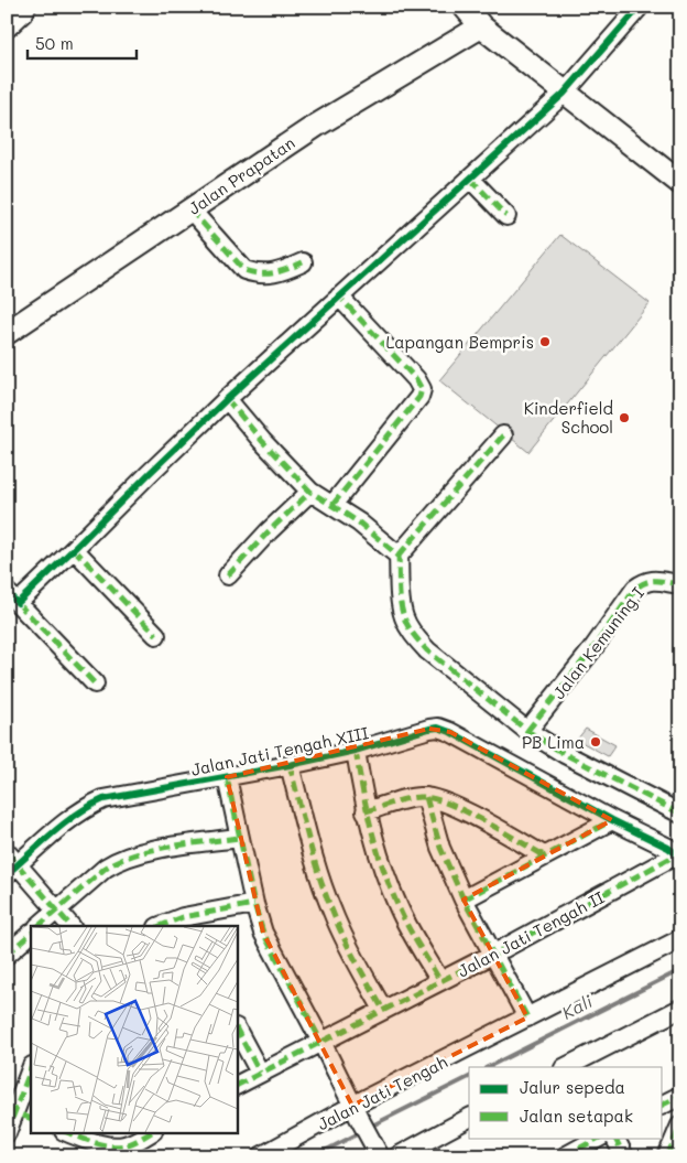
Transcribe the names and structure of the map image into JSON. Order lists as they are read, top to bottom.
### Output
{
  "streets": {
    "main road": ["Jalan Prapatan"],
    "street": [
      "Jalan Kemuning I",
      "Jalan Jati Tengah XIII",
      "Jalan Jati Tengah II",
      "Jalan Jati Tengah"
    ]
  },
  "crossings": [
    ["Jalan Jati Tengah XIII", "Jalan Jati Tengah II"]
  ],
  "water": ["Kali"],
  "places": ["Lapangan Bempris", "Kinderfield School", "PB Lima"],
  "legend": ["Jalur sepeda", "Jalan setapak"],
  "scale_bar": "50 m"
}
